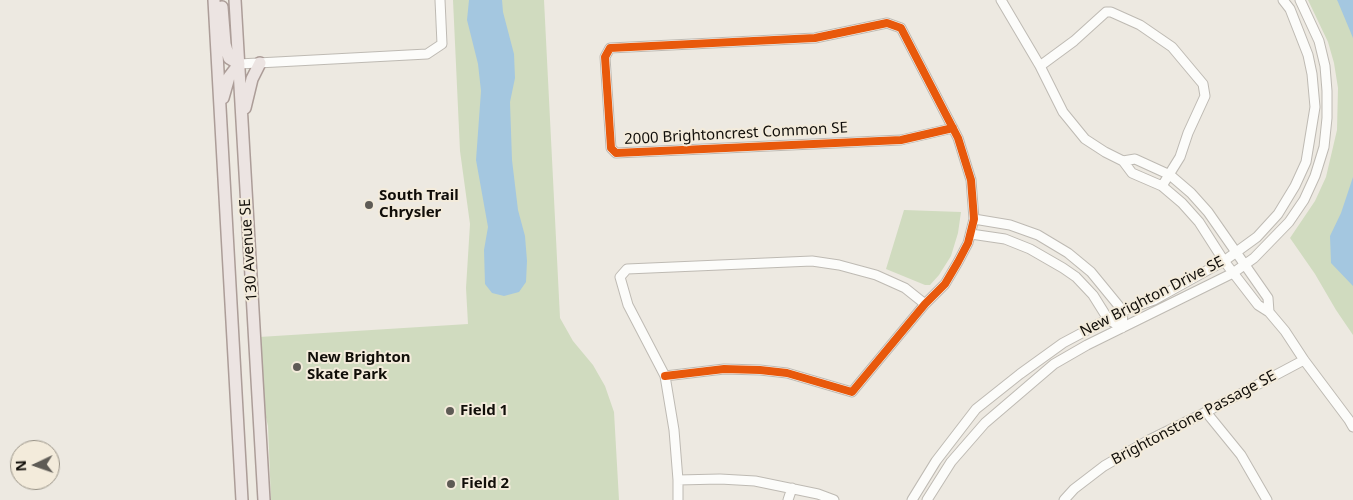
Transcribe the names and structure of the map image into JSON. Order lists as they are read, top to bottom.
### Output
{
  "streets": {
    "main road": ["130 Avenue SE"],
    "street": ["2000 Brightoncrest Common SE", "New Brighton Drive SE", "Brightonstone Passage SE"]
  },
  "places": [
    "South Trail Chrysler",
    "New Brighton Skate Park",
    "Field 1",
    "Field 2"
  ],
  "north": "left"
}
